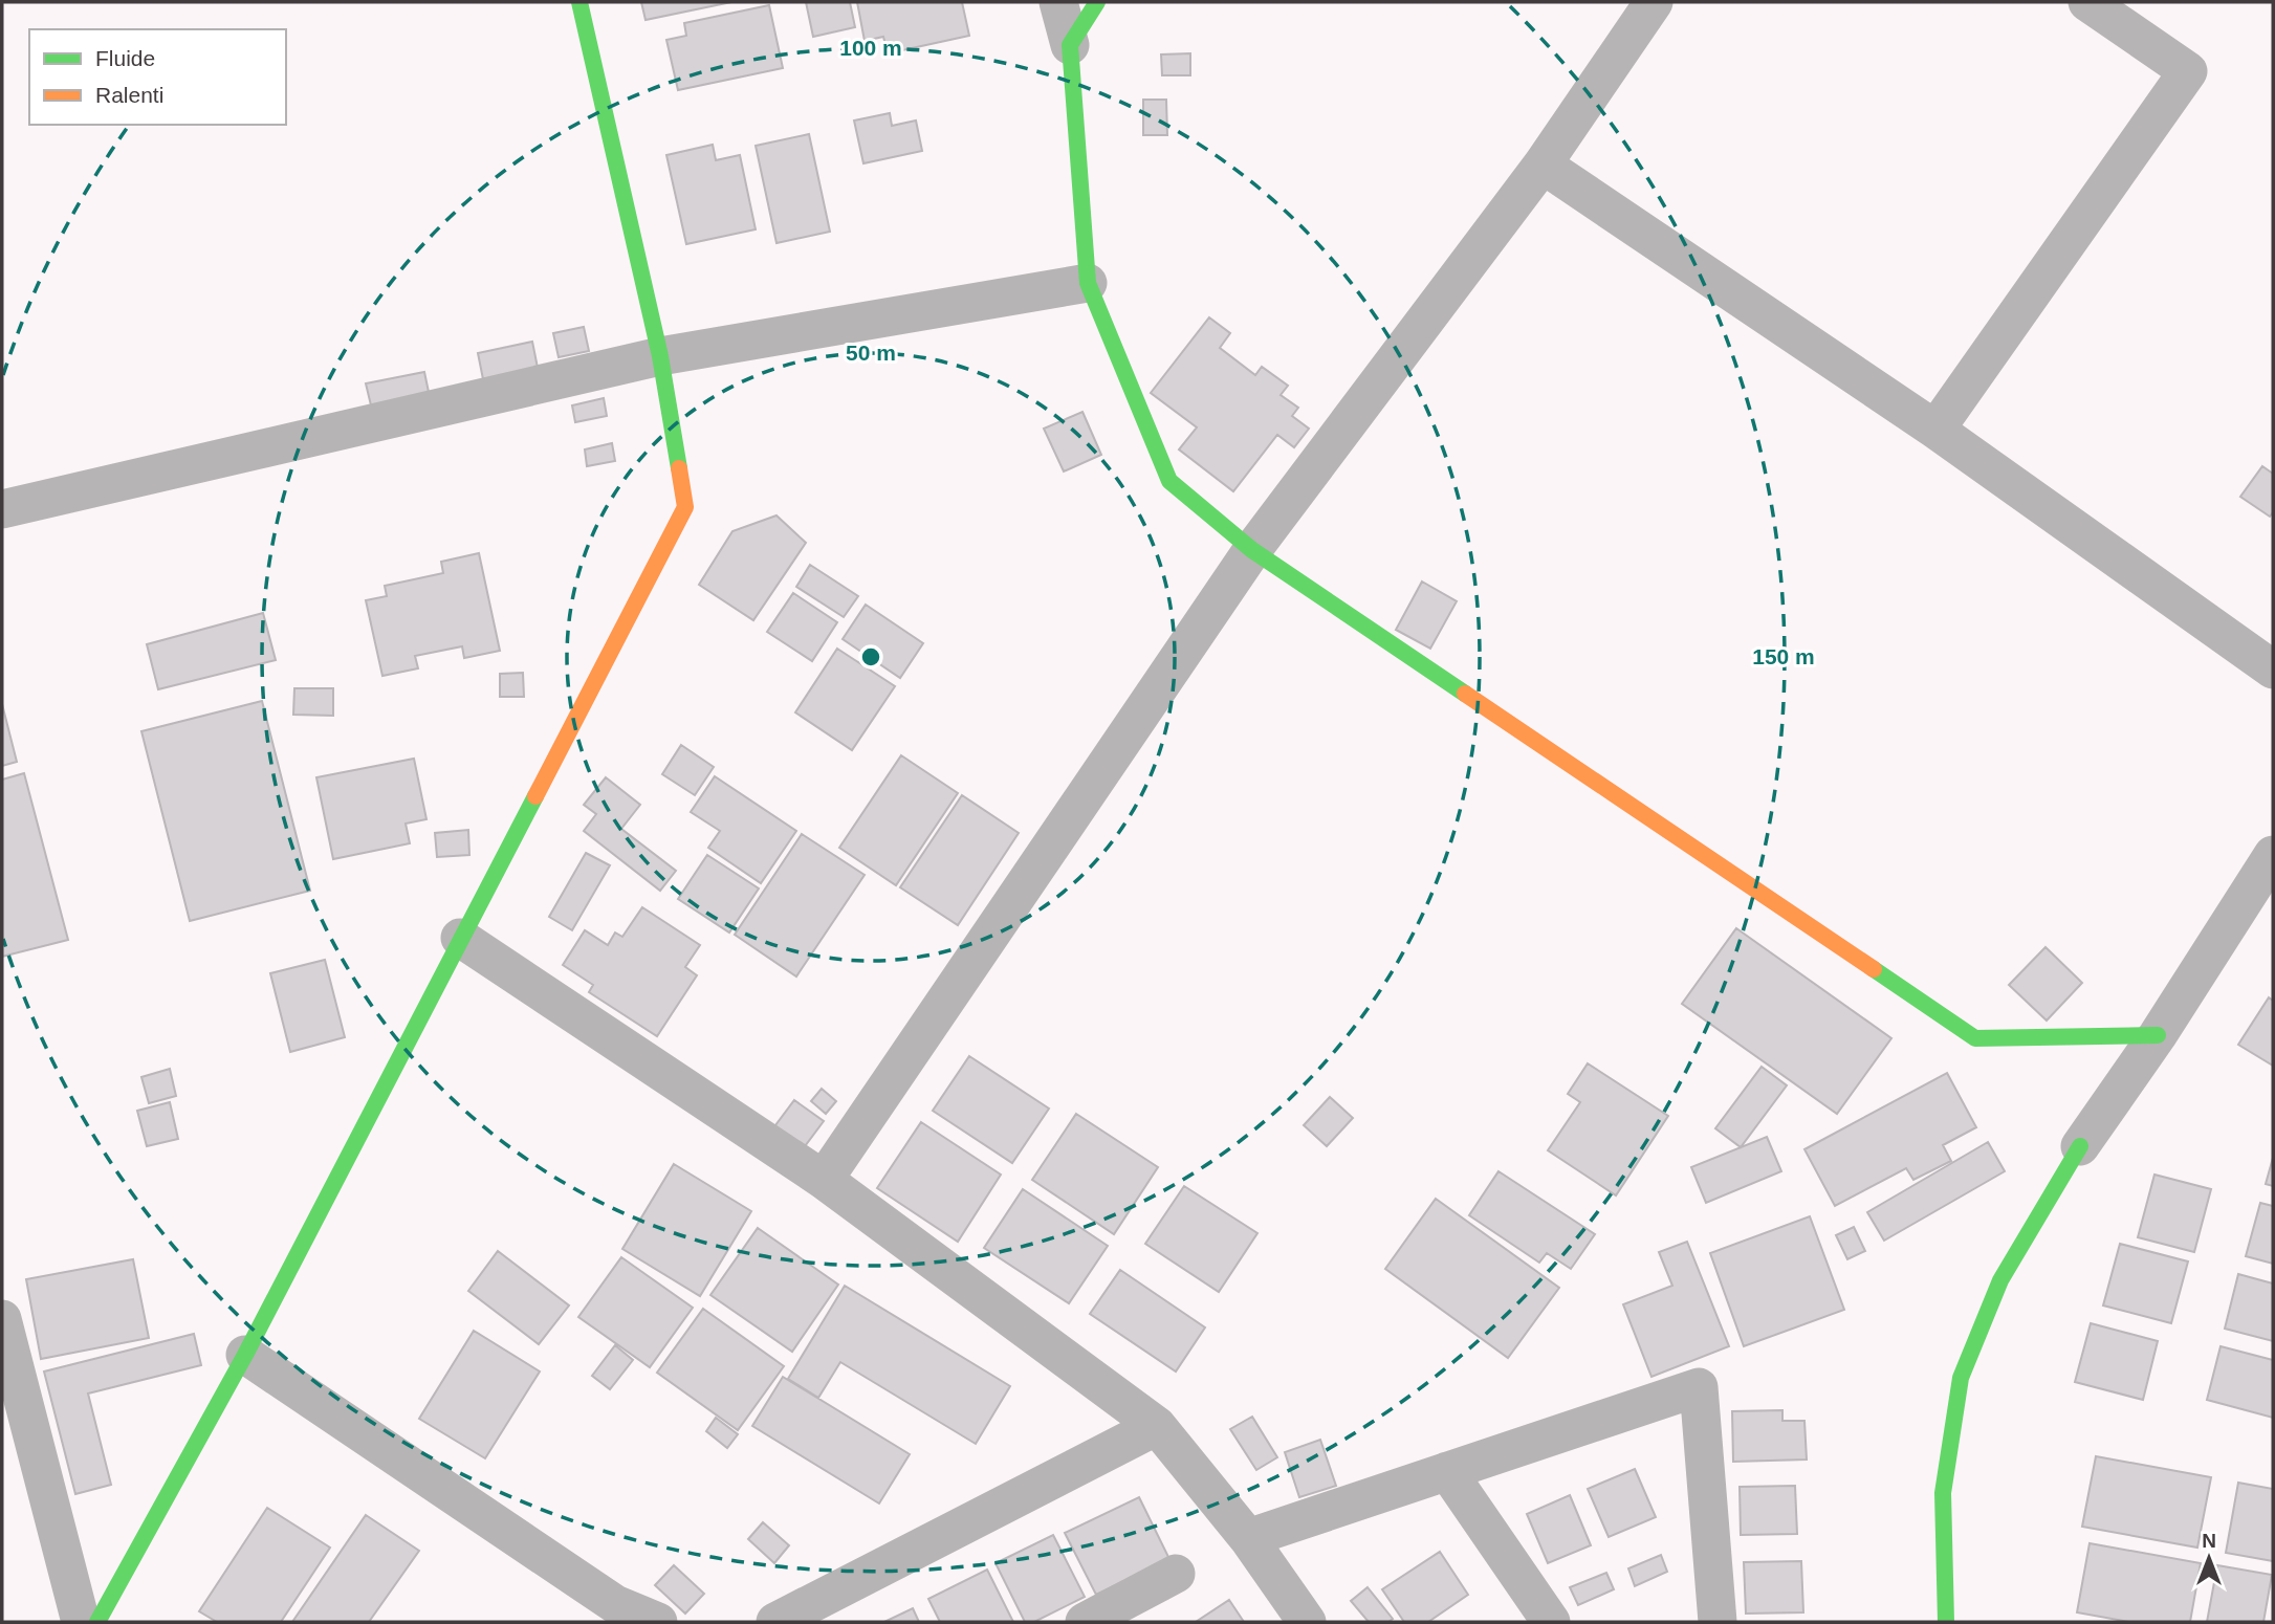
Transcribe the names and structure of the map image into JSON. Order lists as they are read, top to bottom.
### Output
{
  "legend": ["Fluide", "Ralenti"],
  "north": "top",
  "rings": ["100 m", "50 m", "150 m"]
}
